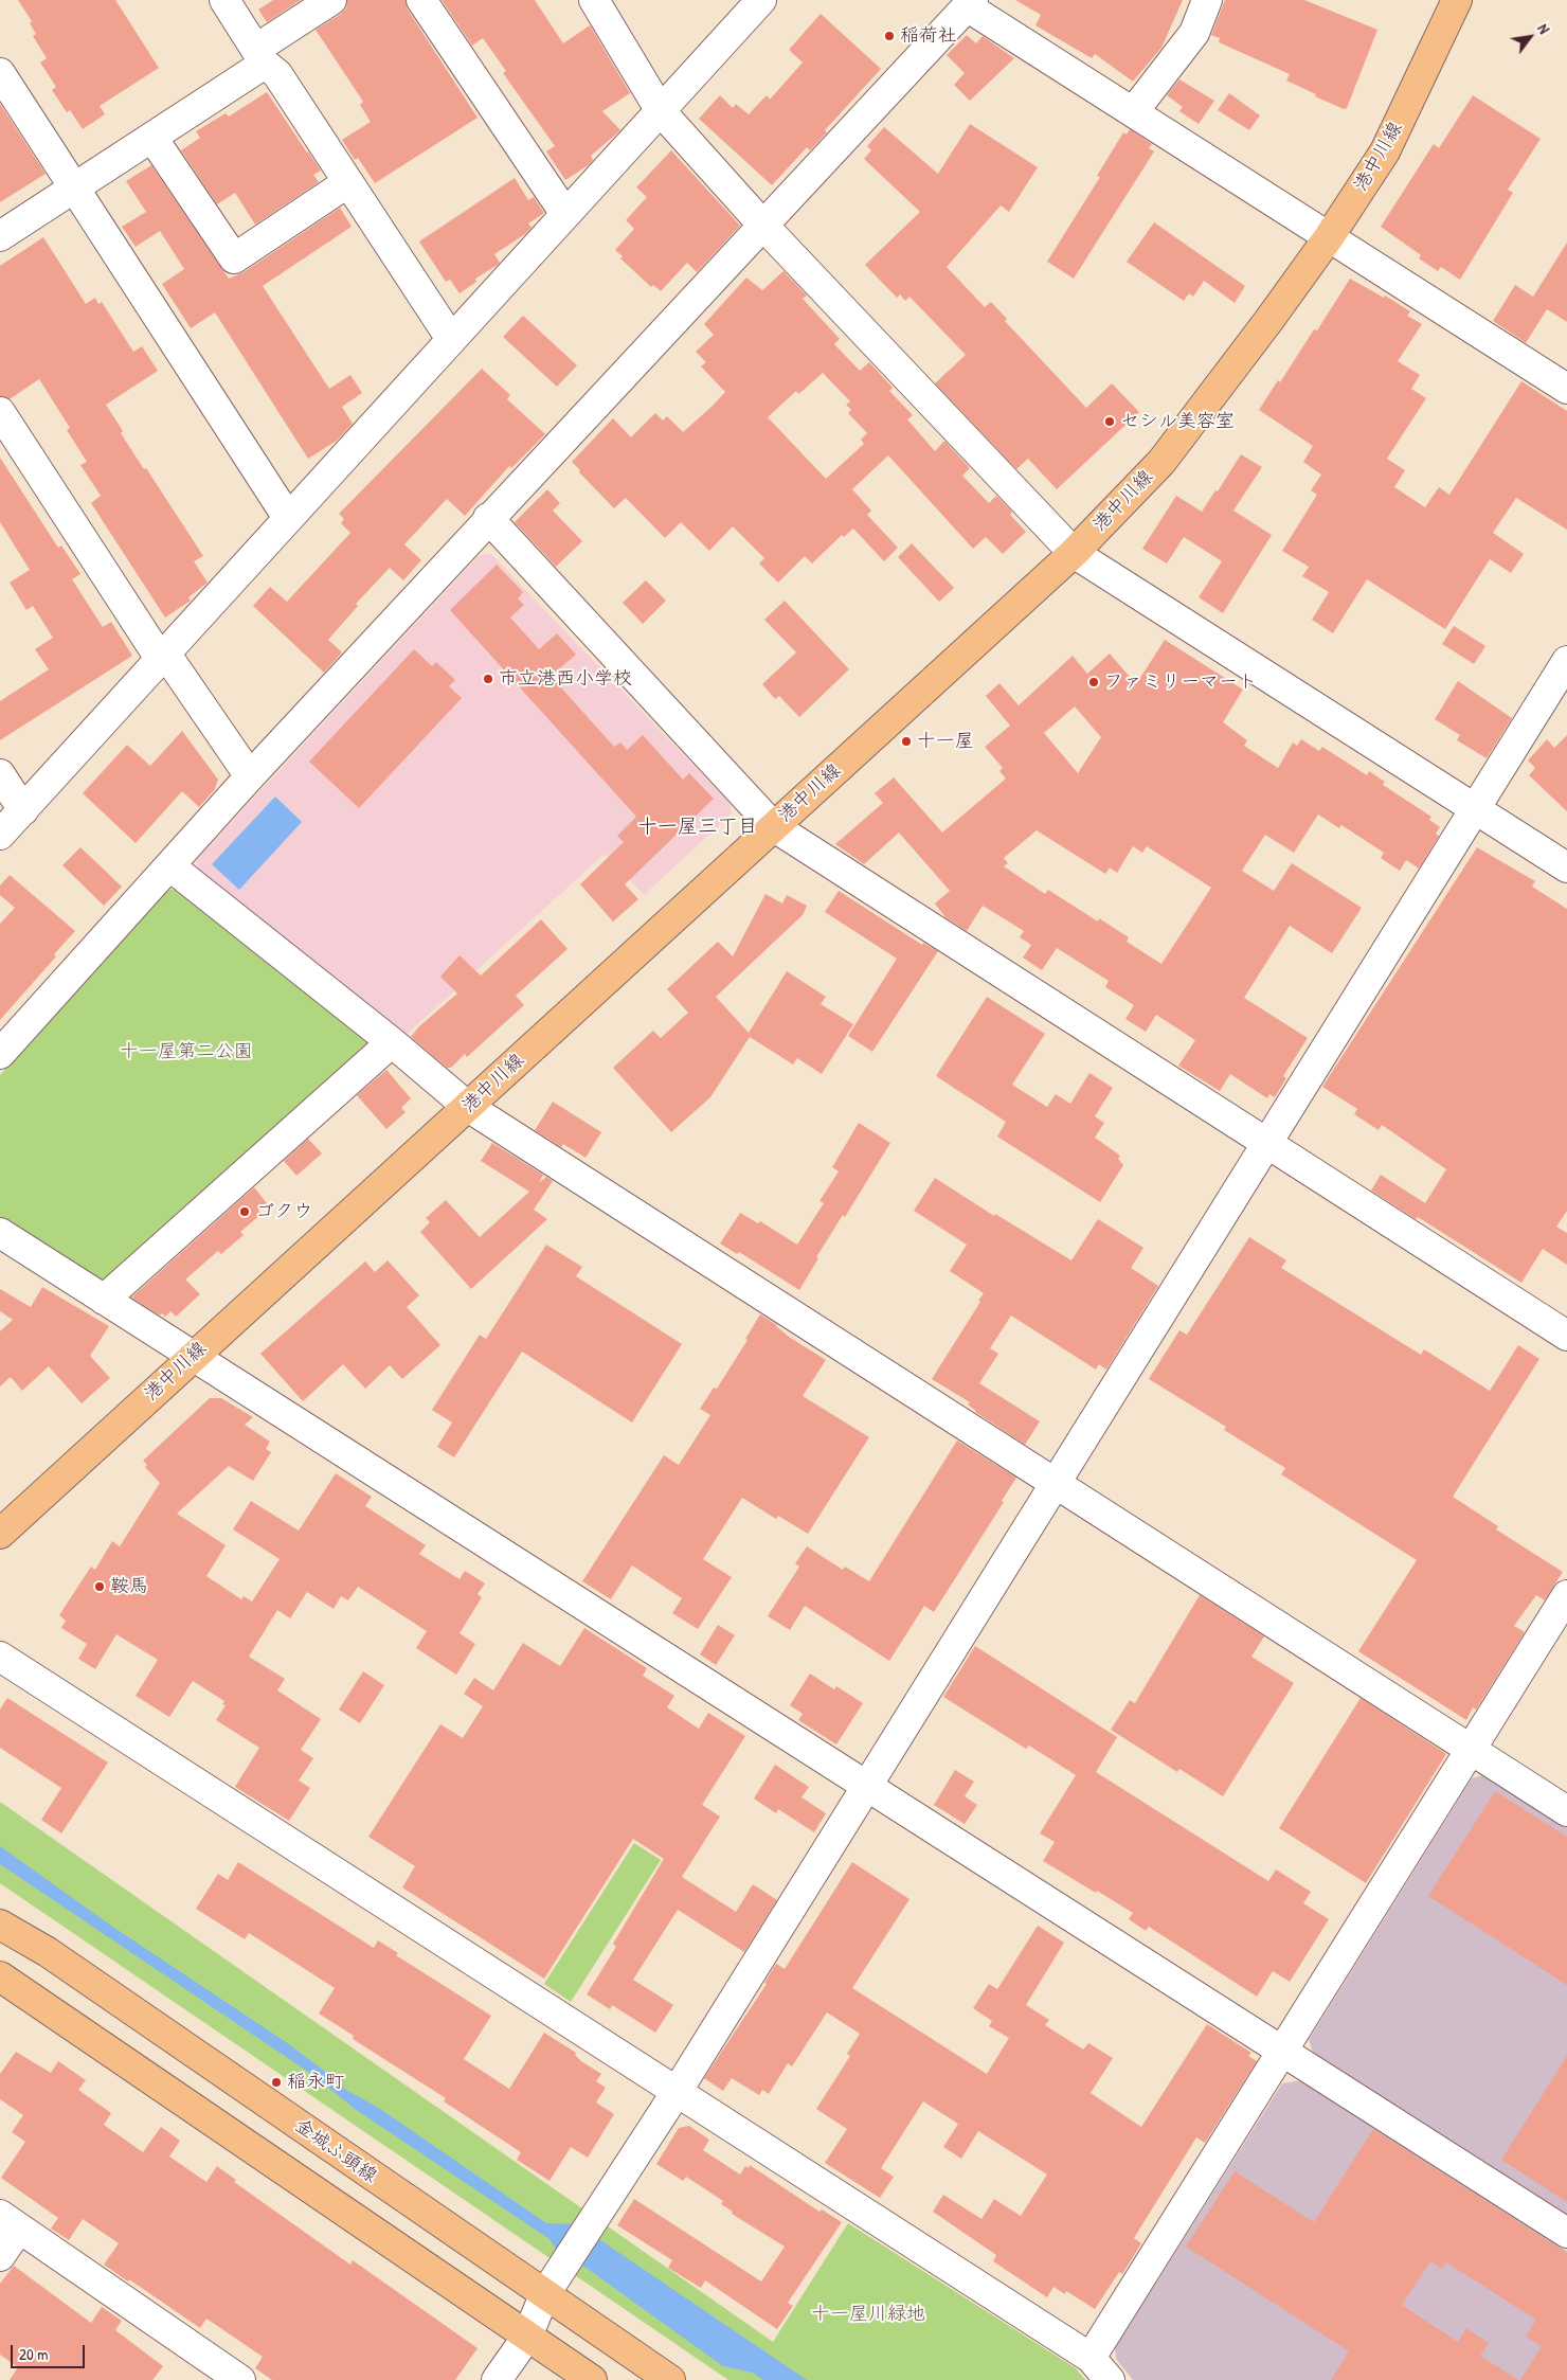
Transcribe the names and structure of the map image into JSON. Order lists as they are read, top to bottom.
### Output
{
  "streets": {
    "main road": ["港中川線", "金城ふ頭線"]
  },
  "districts": ["十一屋三丁目"],
  "parks": ["十一屋第二公園", "十一屋川緑地"],
  "places": [
    "稲荷社",
    "セシル美容室",
    "市立港西小学校",
    "ファミリーマート",
    "十一屋",
    "ゴクウ",
    "鞍馬",
    "稲永町"
  ],
  "scale_bar": "20 m",
  "north": "top right"
}
